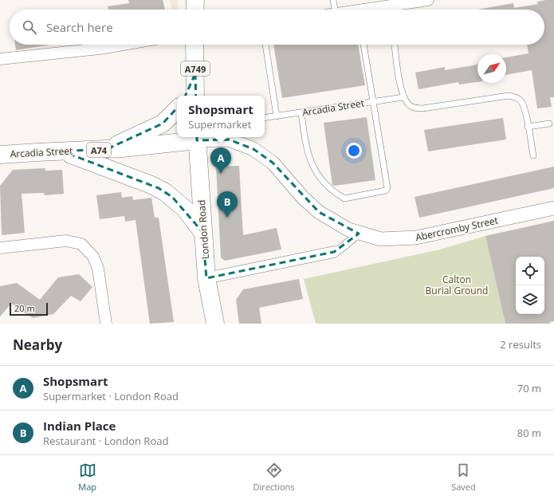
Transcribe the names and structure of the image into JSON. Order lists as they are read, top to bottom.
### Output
{
  "streets": {
    "main road": [
      "A749",
      "Arcadia Street",
      "A74",
      "London Road"
    ],
    "street": ["Abercromby Street"]
  },
  "crossings": [
    ["Arcadia Street", "A74"],
    ["Arcadia Street", "Abercromby Street"],
    ["Arcadia Street", "London Road"],
    ["A74", "London Road"],
    ["Abercromby Street", "London Road"]
  ],
  "parks": ["Calton Burial Ground"],
  "scale_bar": "20 m",
  "north": "top right",
  "page": {
    "search": "Search here",
    "popup": ["Shopsmart", "Supermarket"],
    "pins": ["A", "B"],
    "scale": "20 m",
    "heading": ["Nearby", "2 results"],
    "list": [
      {
        "mark": "A",
        "name": "Shopsmart",
        "note": "Supermarket · London Road",
        "value": "70 m"
      },
      {
        "mark": "B",
        "name": "Indian Place",
        "note": "Restaurant · London Road",
        "value": "80 m"
      }
    ],
    "nav": ["Map", "Directions", "Saved"]
  }
}
